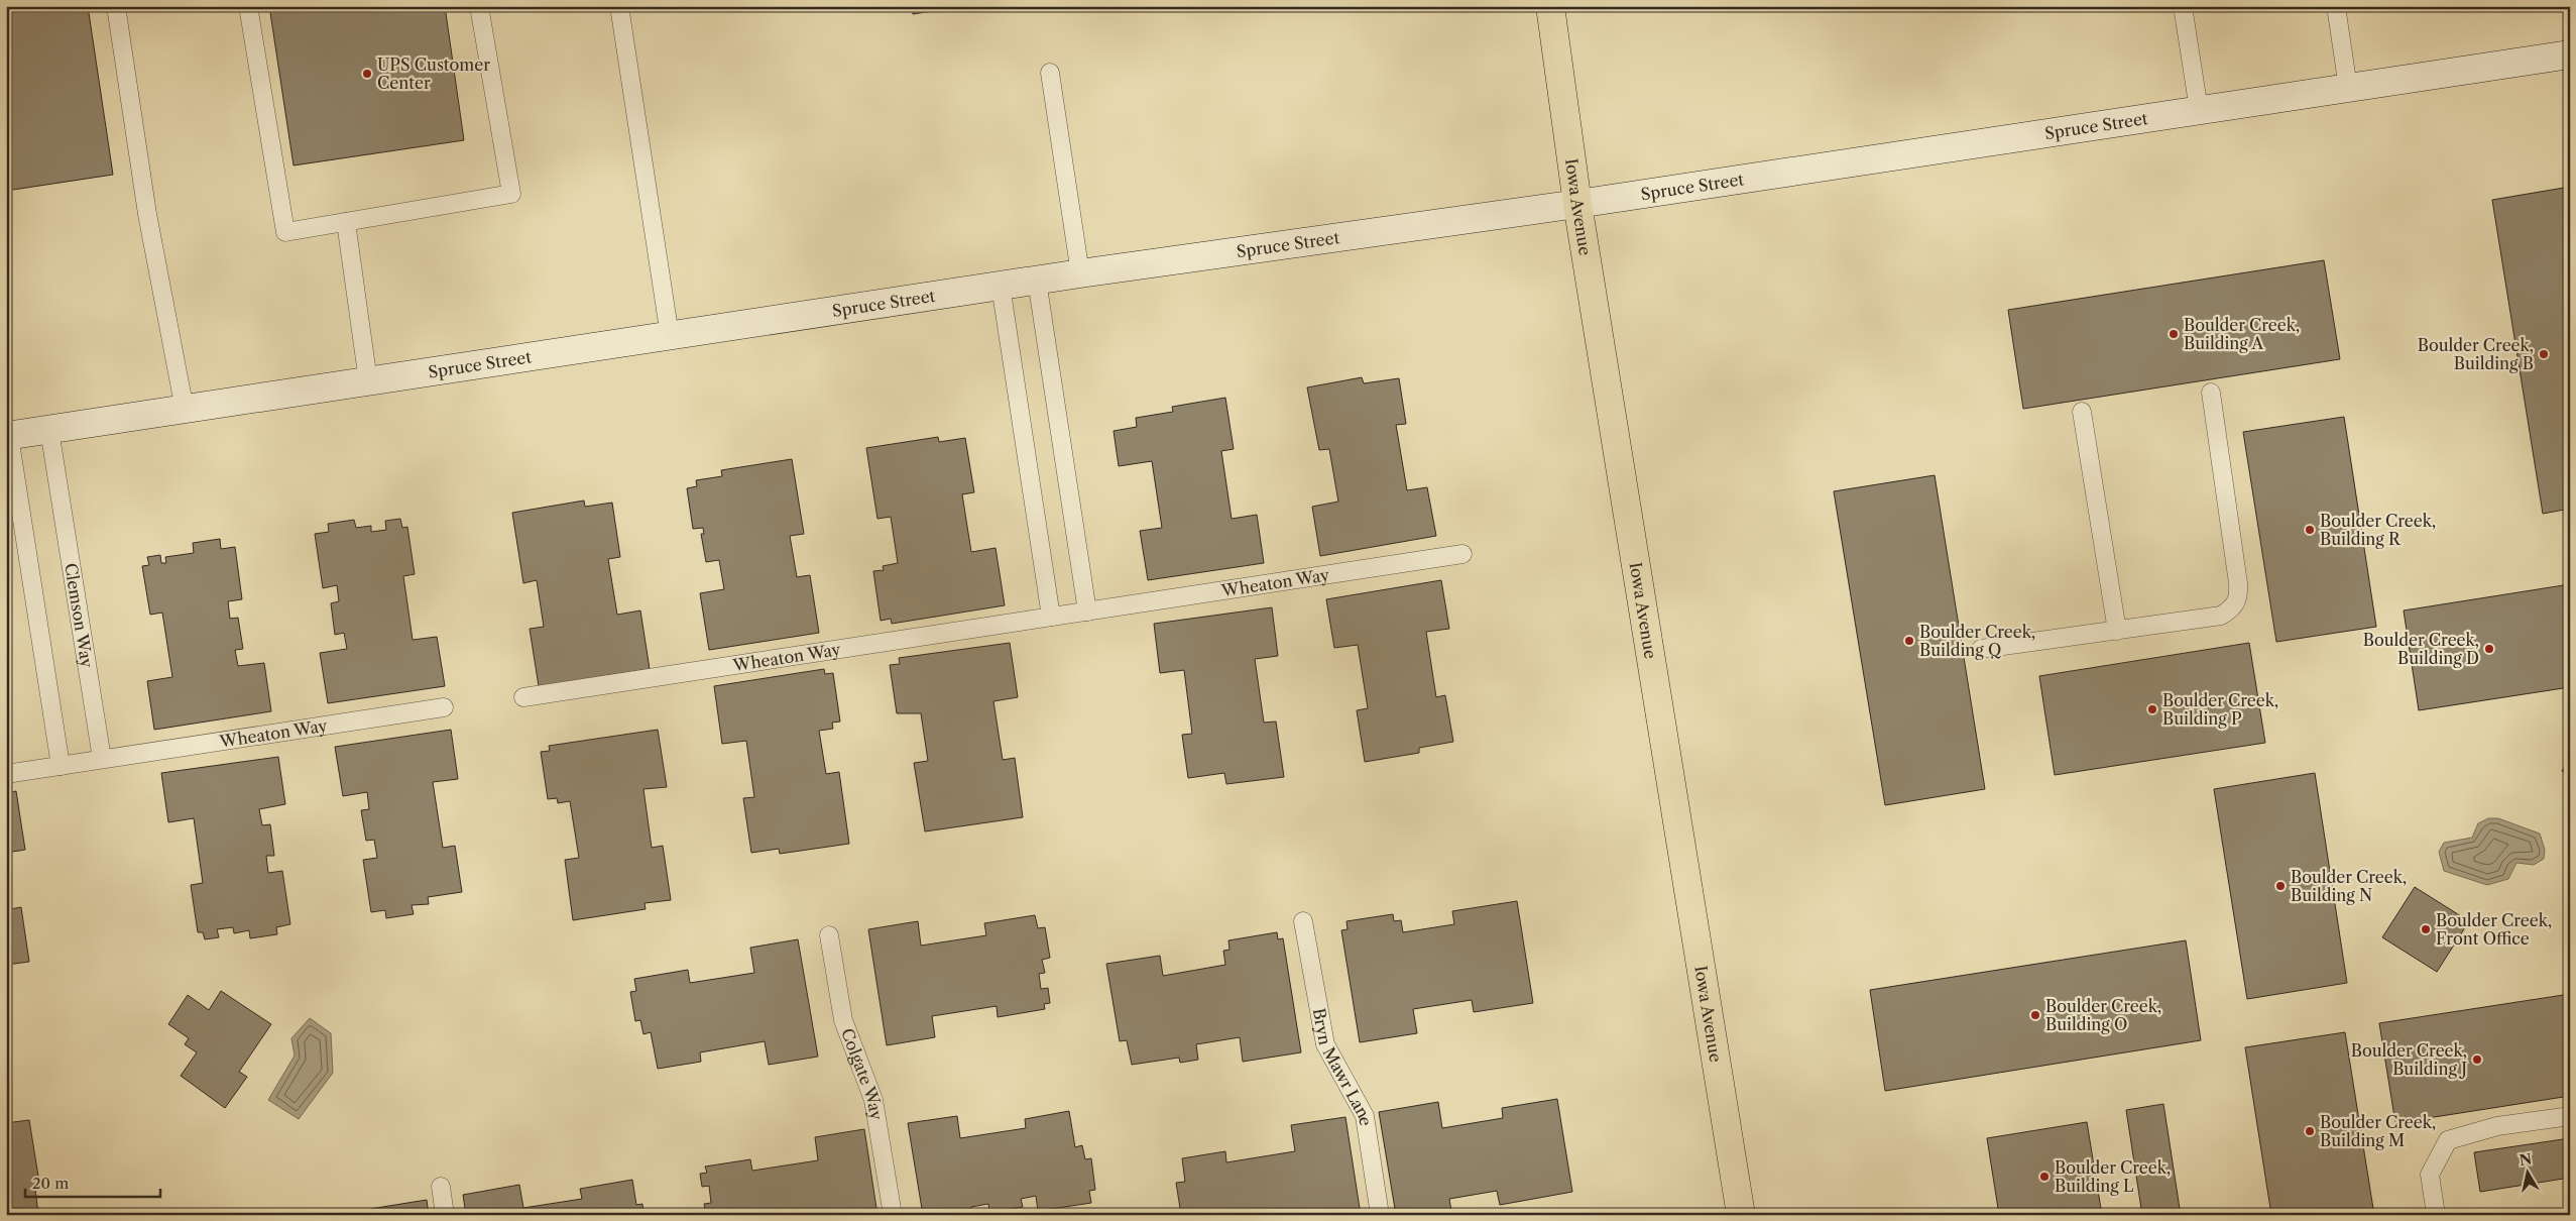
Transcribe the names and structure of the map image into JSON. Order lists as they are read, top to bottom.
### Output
{
  "streets": {
    "main road": ["Spruce Street", "Iowa Avenue"],
    "lane": [
      "Wheaton Way",
      "Clemson Way",
      "Bryn Mawr Lane",
      "Colgate Way"
    ]
  },
  "crossings": [
    ["Spruce Street", "Iowa Avenue"],
    ["Spruce Street", "Clemson Way"],
    ["Wheaton Way", "Clemson Way"]
  ],
  "places": [
    "UPS Customer Center",
    "Boulder Creek, Building A",
    "Boulder Creek, Building B",
    "Boulder Creek, Building R",
    "Boulder Creek, Building Q",
    "Boulder Creek, Building D",
    "Boulder Creek, Building P",
    "Boulder Creek, Building N",
    "Boulder Creek, Front Office",
    "Boulder Creek, Building O",
    "Boulder Creek, Building J",
    "Boulder Creek, Building M",
    "Boulder Creek, Building L"
  ],
  "scale_bar": "20 m",
  "north": "top"
}
